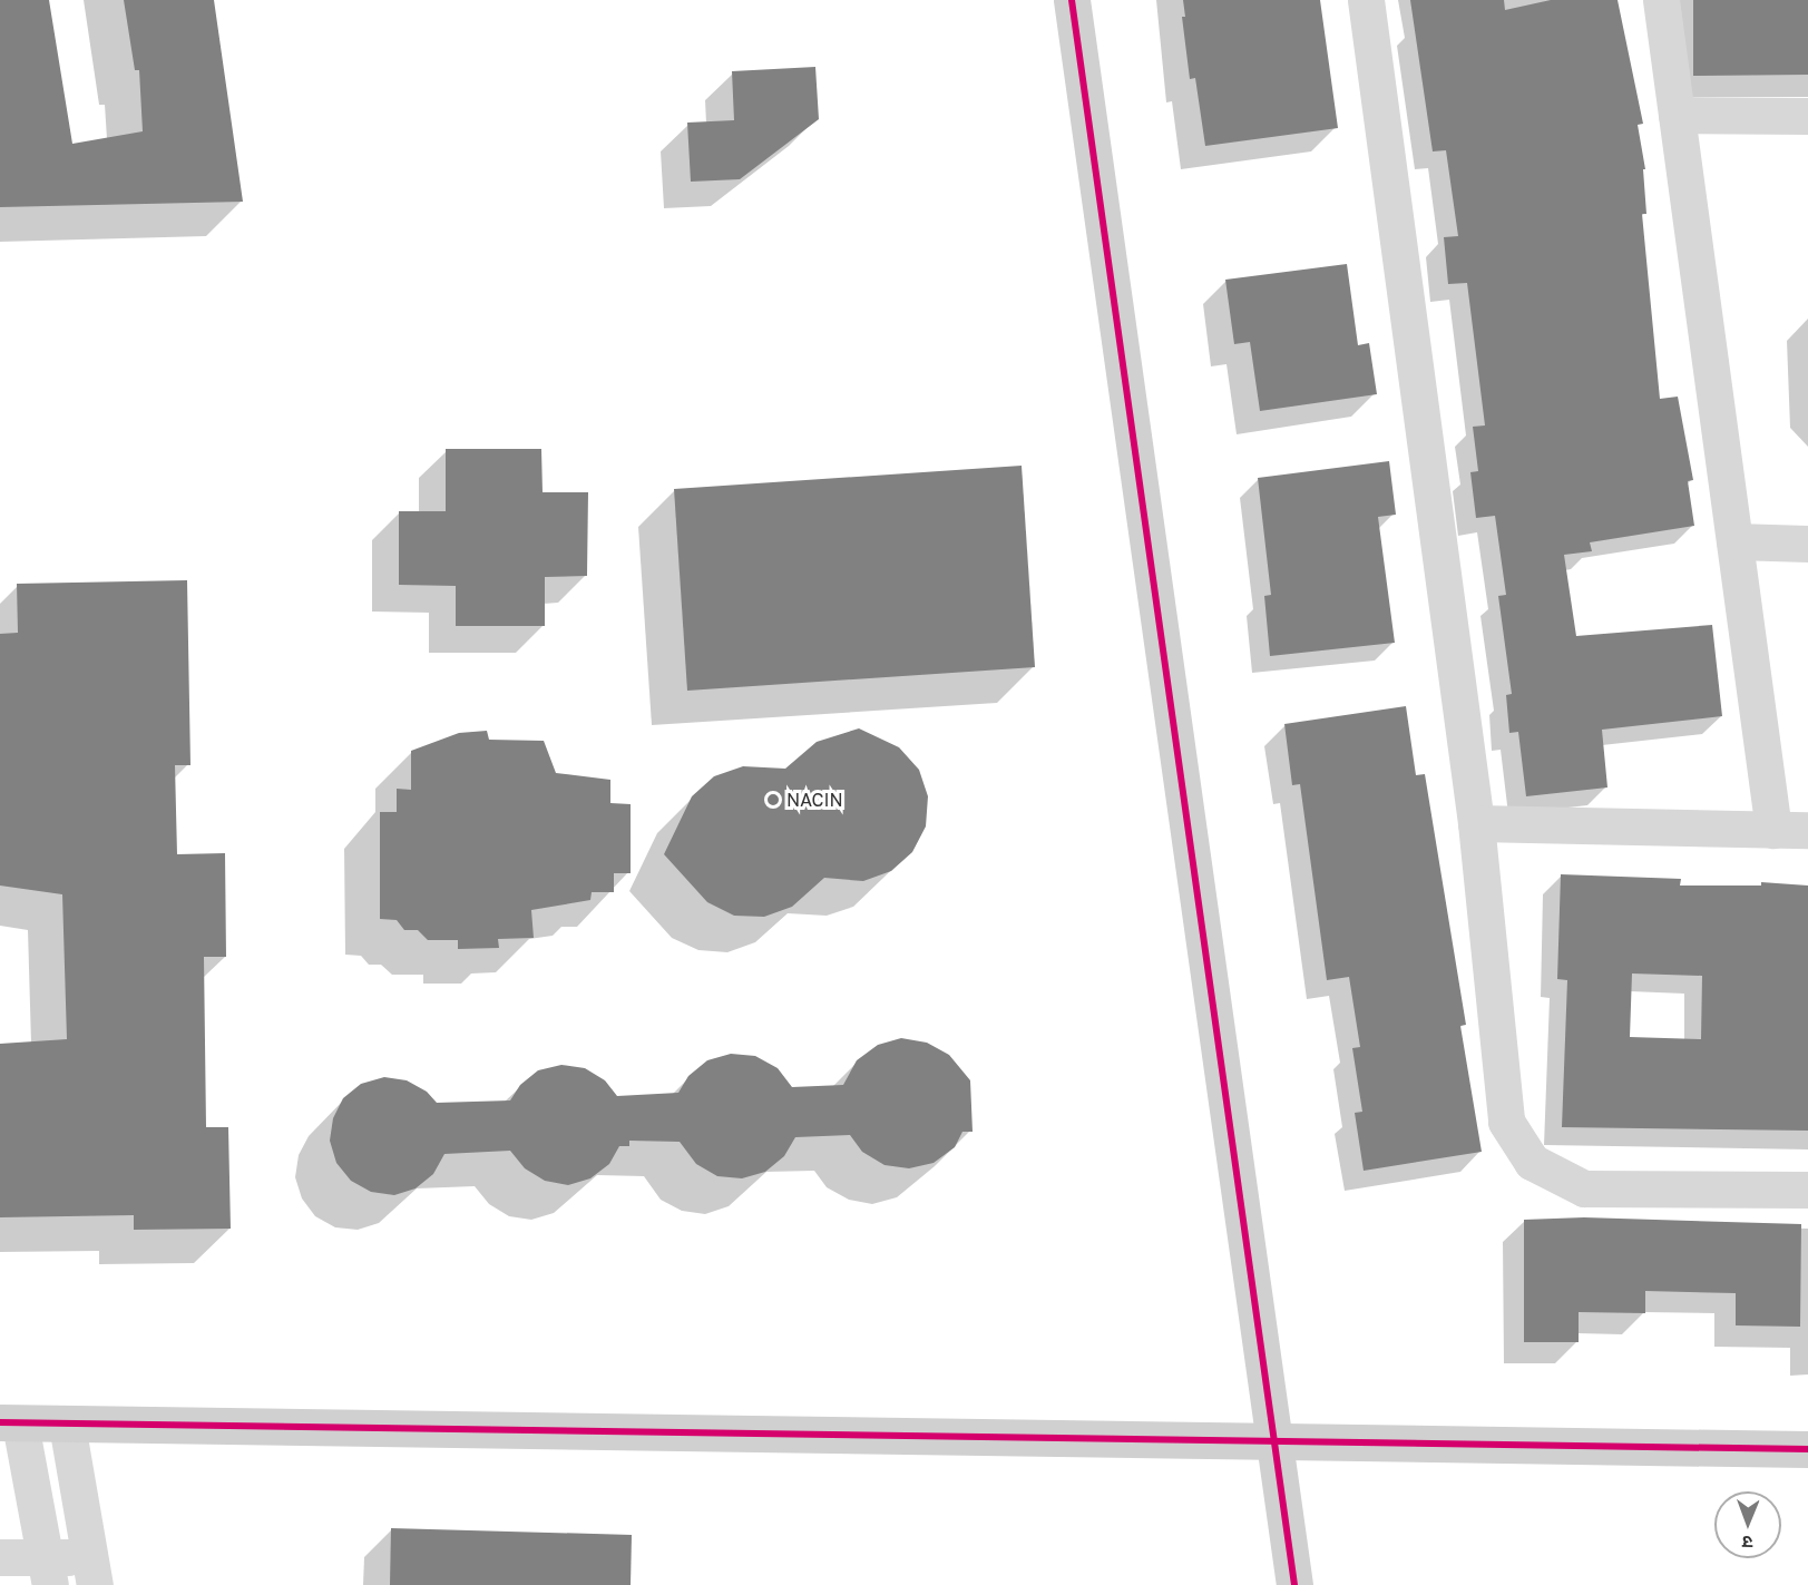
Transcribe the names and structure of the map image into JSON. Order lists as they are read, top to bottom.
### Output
{
  "places": ["NACIN"],
  "north": "bottom"
}
